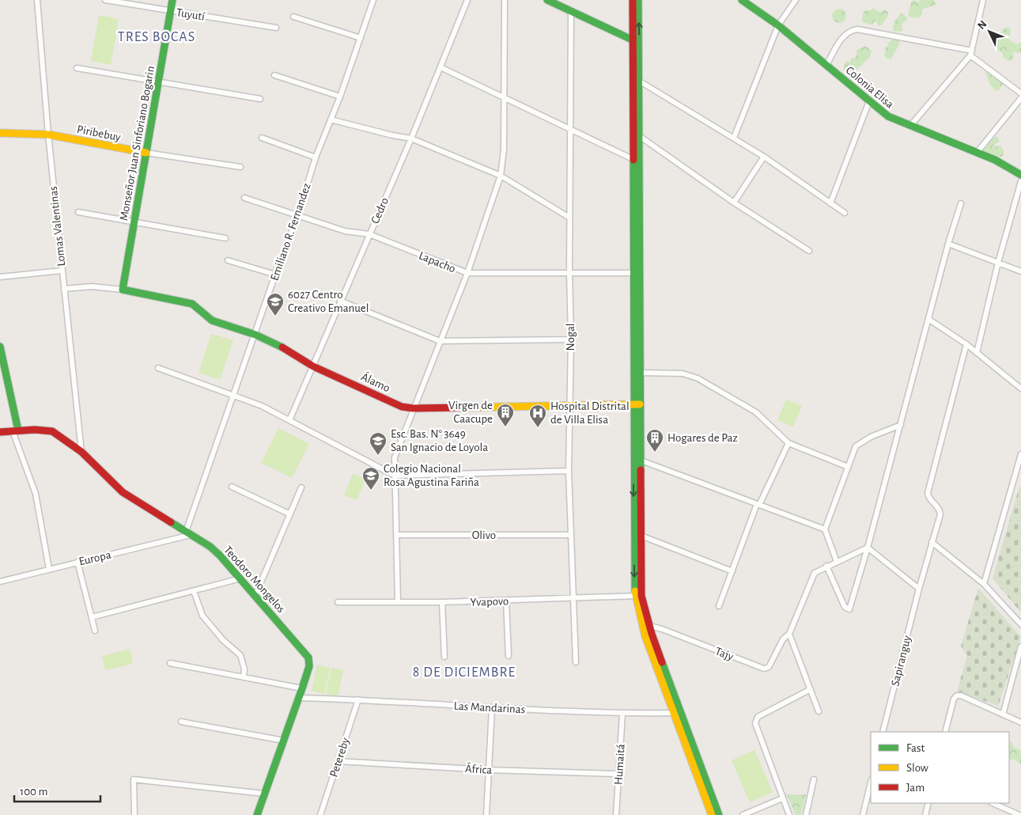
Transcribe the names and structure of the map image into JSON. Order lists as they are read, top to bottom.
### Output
{
  "streets": {
    "street": [
      "Tuyutí",
      "Colonia Elisa",
      "Piribebuy",
      "Monseñor Juan Sinforiano Bogarin",
      "Cedro",
      "Lomas Valentinas",
      "Emiliano R. Fernandez",
      "Lapacho",
      "Nogal",
      "Álamo",
      "Olivo",
      "Europa",
      "Teodoro Mongelos",
      "Yvapovo",
      "Tajy",
      "Sapiranguy",
      "Las Mandarinas",
      "Petereby",
      "Humaitá",
      "África"
    ]
  },
  "crossings": [
    ["Tuyutí", "Monseñor Juan Sinforiano Bogarin"],
    ["Piribebuy", "Monseñor Juan Sinforiano Bogarin"],
    ["Piribebuy", "Lomas Valentinas"],
    ["Monseñor Juan Sinforiano Bogarin", "Álamo"],
    ["Cedro", "Lapacho"],
    ["Cedro", "Álamo"],
    ["Lomas Valentinas", "Teodoro Mongelos"],
    ["Emiliano R. Fernandez", "Lapacho"],
    ["Emiliano R. Fernandez", "Álamo"],
    ["Emiliano R. Fernandez", "Europa"],
    ["Emiliano R. Fernandez", "Teodoro Mongelos"],
    ["Lapacho", "Nogal"],
    ["Nogal", "Álamo"],
    ["Nogal", "Olivo"],
    ["Nogal", "Yvapovo"],
    ["Europa", "Teodoro Mongelos"],
    ["Teodoro Mongelos", "Las Mandarinas"],
    ["Las Mandarinas", "Petereby"],
    ["Las Mandarinas", "Humaitá"],
    ["Petereby", "África"],
    ["Humaitá", "África"]
  ],
  "districts": ["TRES BOCAS", "8 DE DICIEMBRE"],
  "places": {
    "school or university": ["6027 Centro Creativo Emanuel", "Esc. Bas. N° 3649 San Ignacio de Loyola", "Colegio Nacional Rosa Agustina Fariña"],
    "building": ["Virgen de Caacupe", "Hogares de Paz"],
    "hospital": ["Hospital Distrital de Villa Elisa"]
  },
  "legend": ["Fast", "Slow", "Jam"],
  "scale_bar": "100 m",
  "north": "top left"
}
